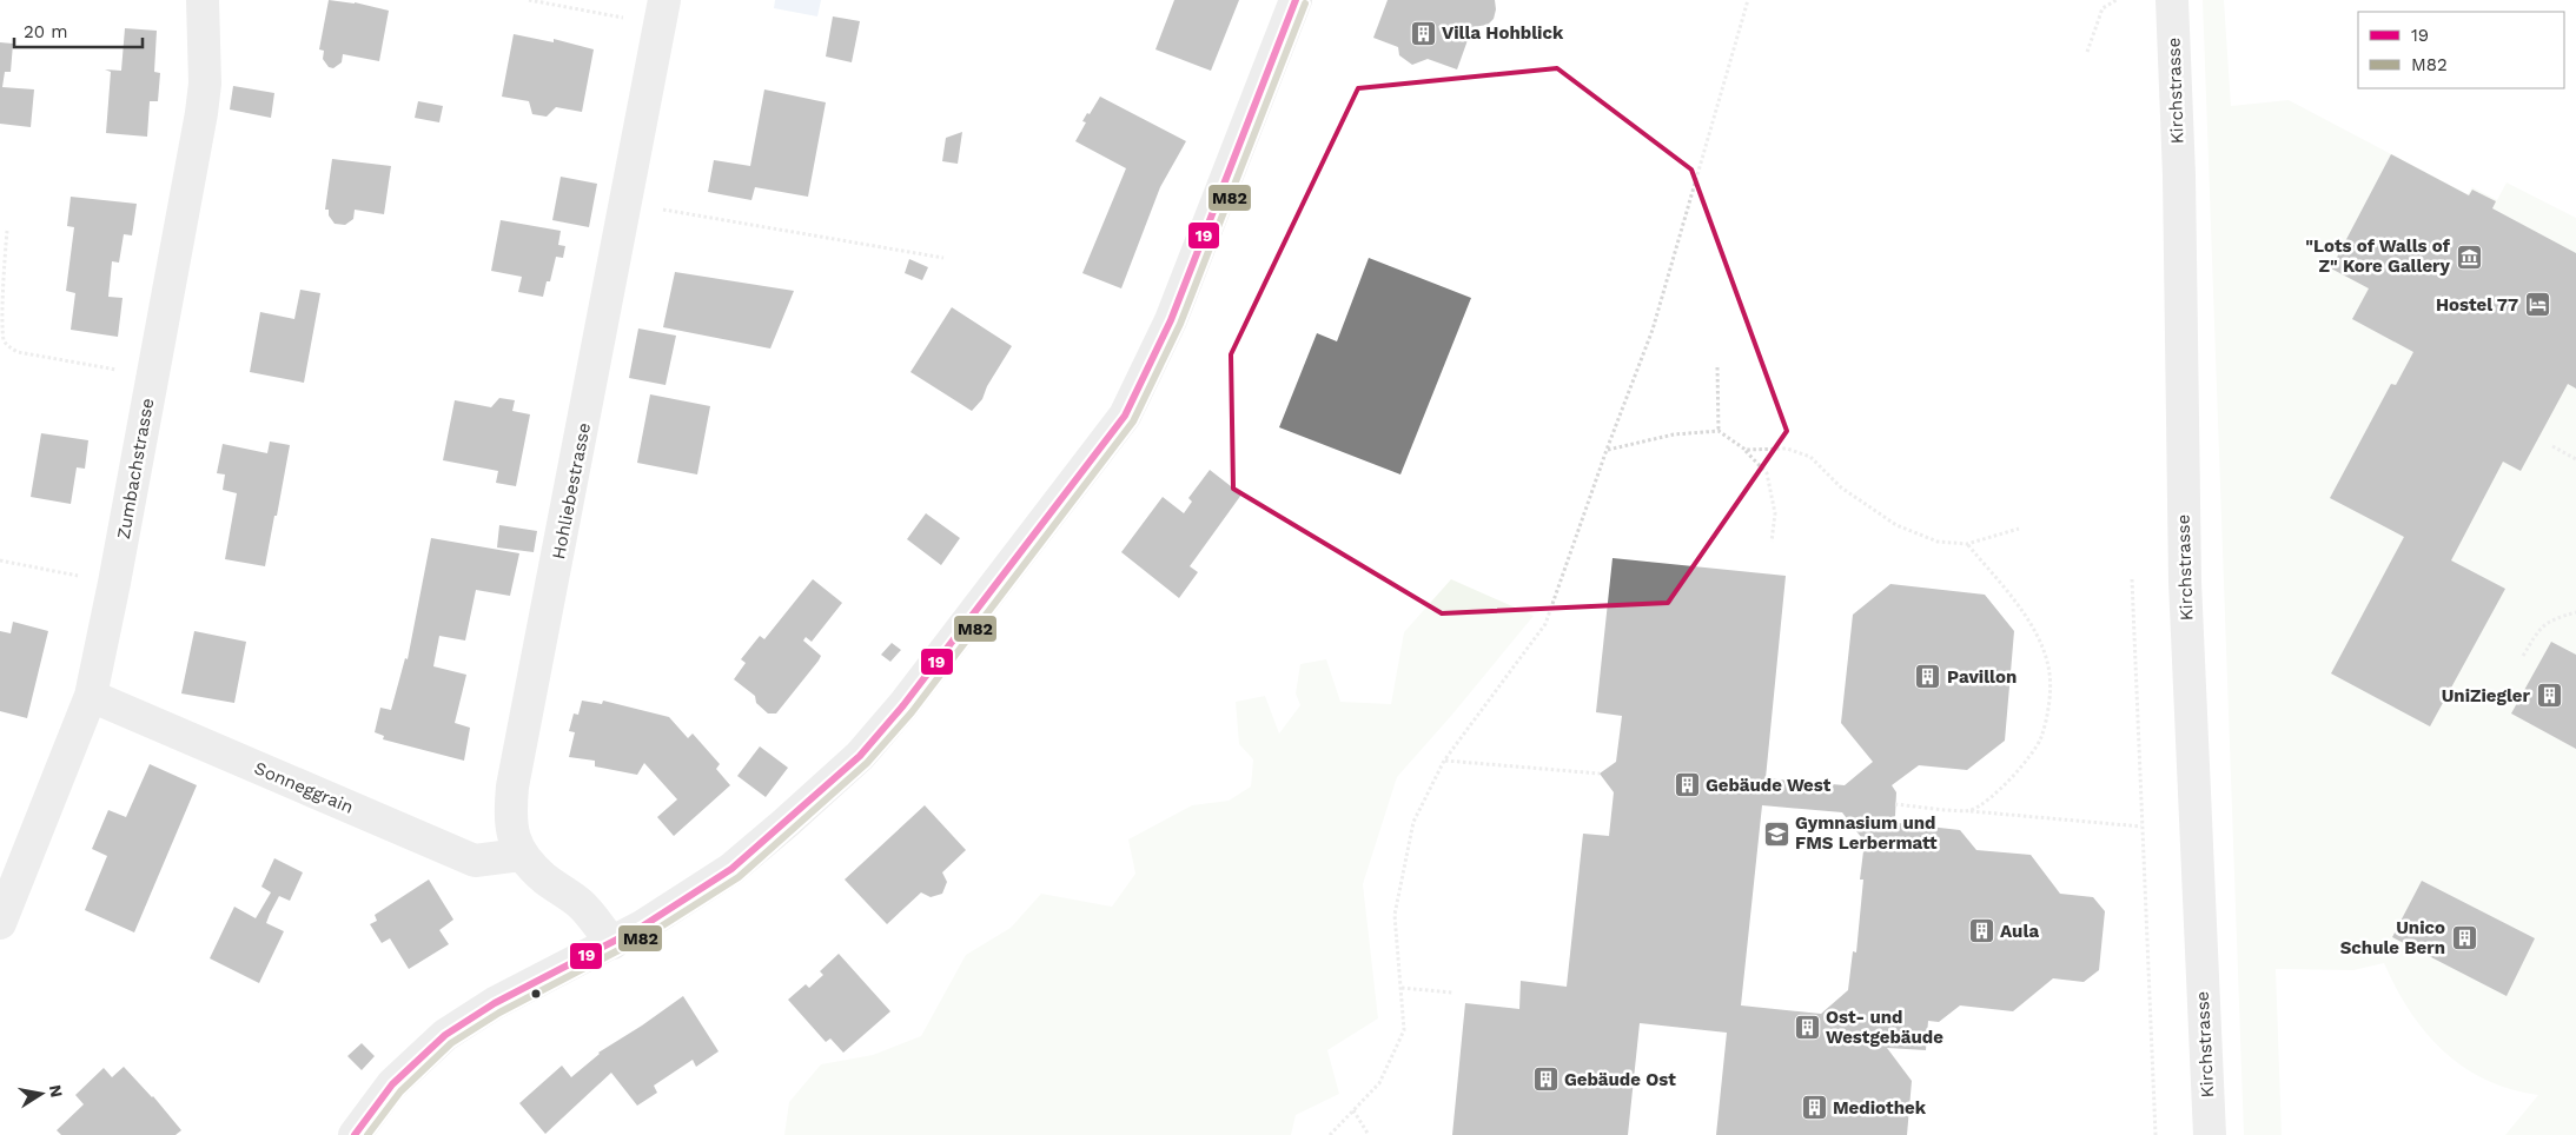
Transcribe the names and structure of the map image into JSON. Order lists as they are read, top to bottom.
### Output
{
  "streets": {
    "street": [
      "Kirchstrasse",
      "Zumbachstrasse",
      "Hohliebestrasse",
      "Sonneggrain"
    ]
  },
  "crossings": [
    ["Zumbachstrasse", "Sonneggrain"],
    ["Hohliebestrasse", "Sonneggrain"]
  ],
  "places": {
    "building": [
      "Villa Hohblick",
      "Pavillon",
      "UniZiegler",
      "Gebäude West",
      "Aula",
      "Unico Schule Bern",
      "Ost- und Westgebäude",
      "Gebäude Ost",
      "Mediothek"
    ],
    "museum": ["\"Lots of Walls of Z\" Kore Gallery"],
    "hotel": ["Hostel 77"],
    "school or university": ["Gymnasium und FMS Lerbermatt"]
  },
  "lines": ["transit line 19", "transit line M82"],
  "legend": ["19", "M82"],
  "scale_bar": "20 m",
  "north": "right"
}
